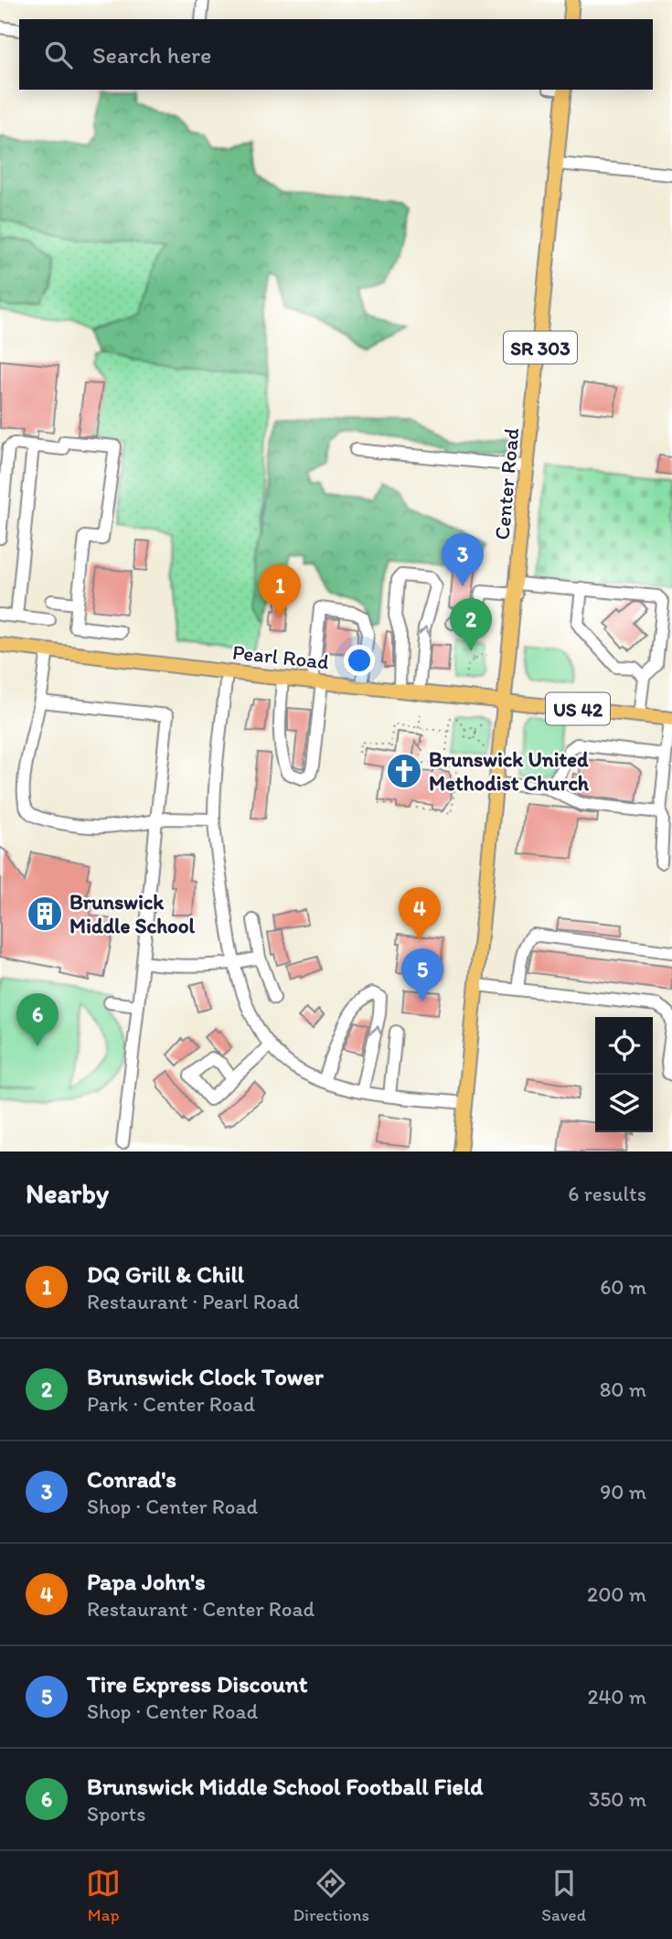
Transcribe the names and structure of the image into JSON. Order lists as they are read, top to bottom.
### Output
{
  "streets": {
    "main road": [
      "SR 303",
      "Center Road",
      "Pearl Road",
      "US 42"
    ]
  },
  "crossings": [
    ["Center Road", "Pearl Road"]
  ],
  "places": {
    "church": ["Brunswick United Methodist Church"],
    "building": ["Brunswick Middle School"]
  },
  "page": {
    "search": "Search here",
    "pins": [
      "3",
      "1",
      "2",
      "4",
      "5",
      "6"
    ],
    "heading": ["Nearby", "6 results"],
    "list": [
      {
        "mark": "1",
        "name": "DQ Grill & Chill",
        "note": "Restaurant · Pearl Road",
        "value": "60 m"
      },
      {
        "mark": "2",
        "name": "Brunswick Clock Tower",
        "note": "Park · Center Road",
        "value": "80 m"
      },
      {
        "mark": "3",
        "name": "Conrad's",
        "note": "Shop · Center Road",
        "value": "90 m"
      },
      {
        "mark": "4",
        "name": "Papa John's",
        "note": "Restaurant · Center Road",
        "value": "200 m"
      },
      {
        "mark": "5",
        "name": "Tire Express Discount",
        "note": "Shop · Center Road",
        "value": "240 m"
      },
      {
        "mark": "6",
        "name": "Brunswick Middle School Football Field",
        "note": "Sports",
        "value": "350 m"
      }
    ],
    "nav": ["Map", "Directions", "Saved"]
  }
}
